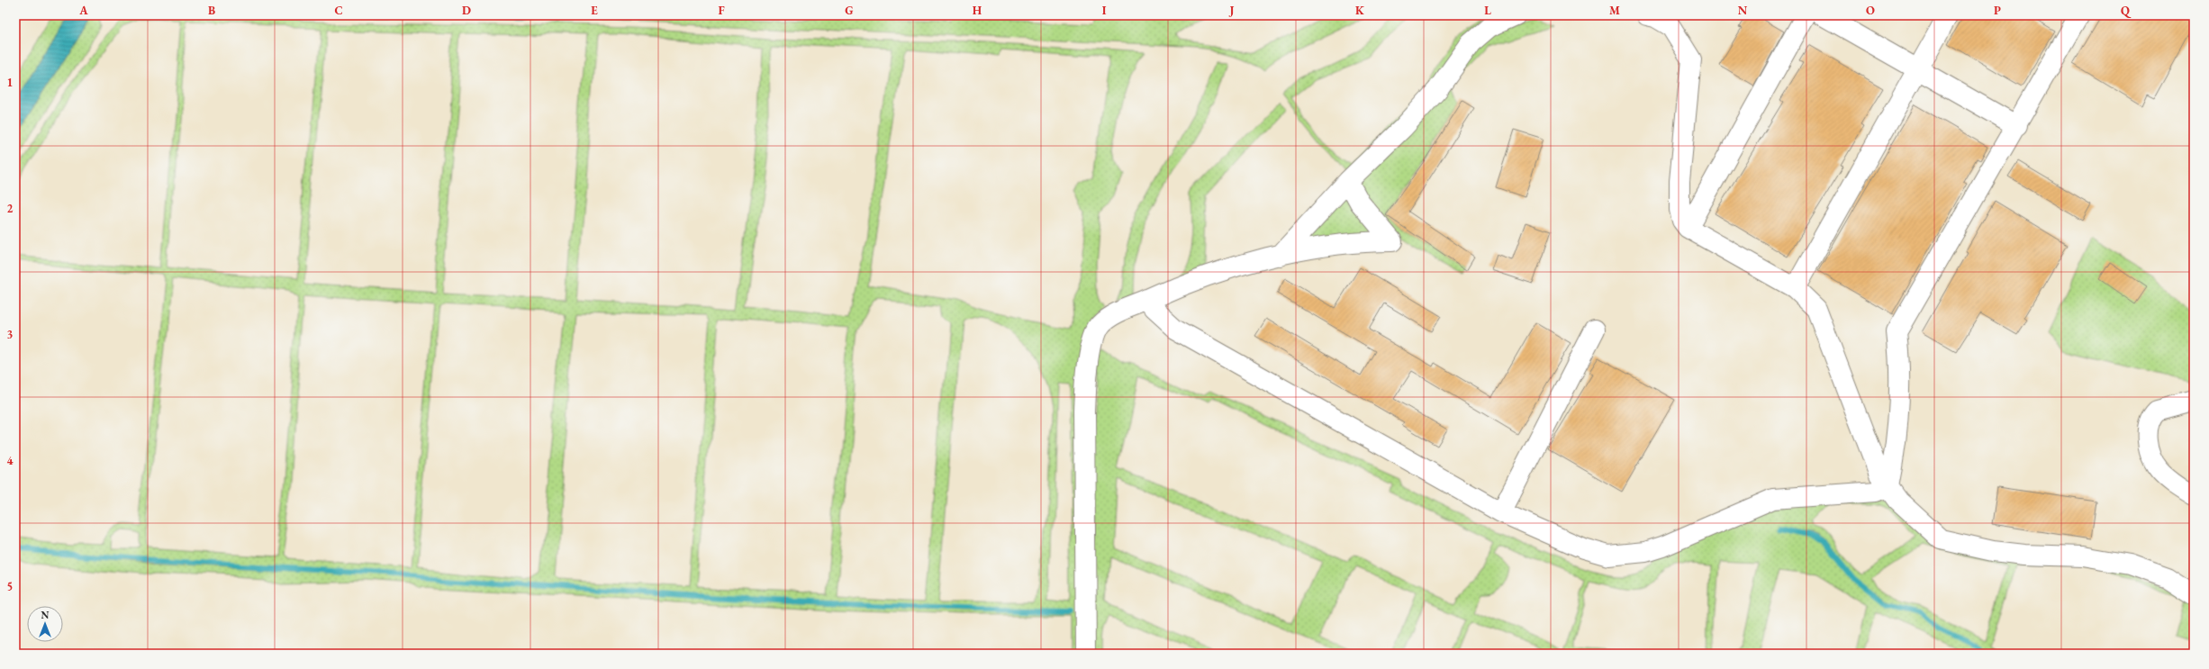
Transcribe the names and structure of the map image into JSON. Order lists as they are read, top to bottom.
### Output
{
  "north": "top",
  "grid": {
    "columns": [
      "A",
      "B",
      "C",
      "D",
      "E",
      "F",
      "G",
      "H",
      "I",
      "J",
      "K",
      "L",
      "M",
      "N",
      "O",
      "P",
      "Q"
    ],
    "rows": [
      "1",
      "2",
      "3",
      "4",
      "5"
    ]
  }
}
